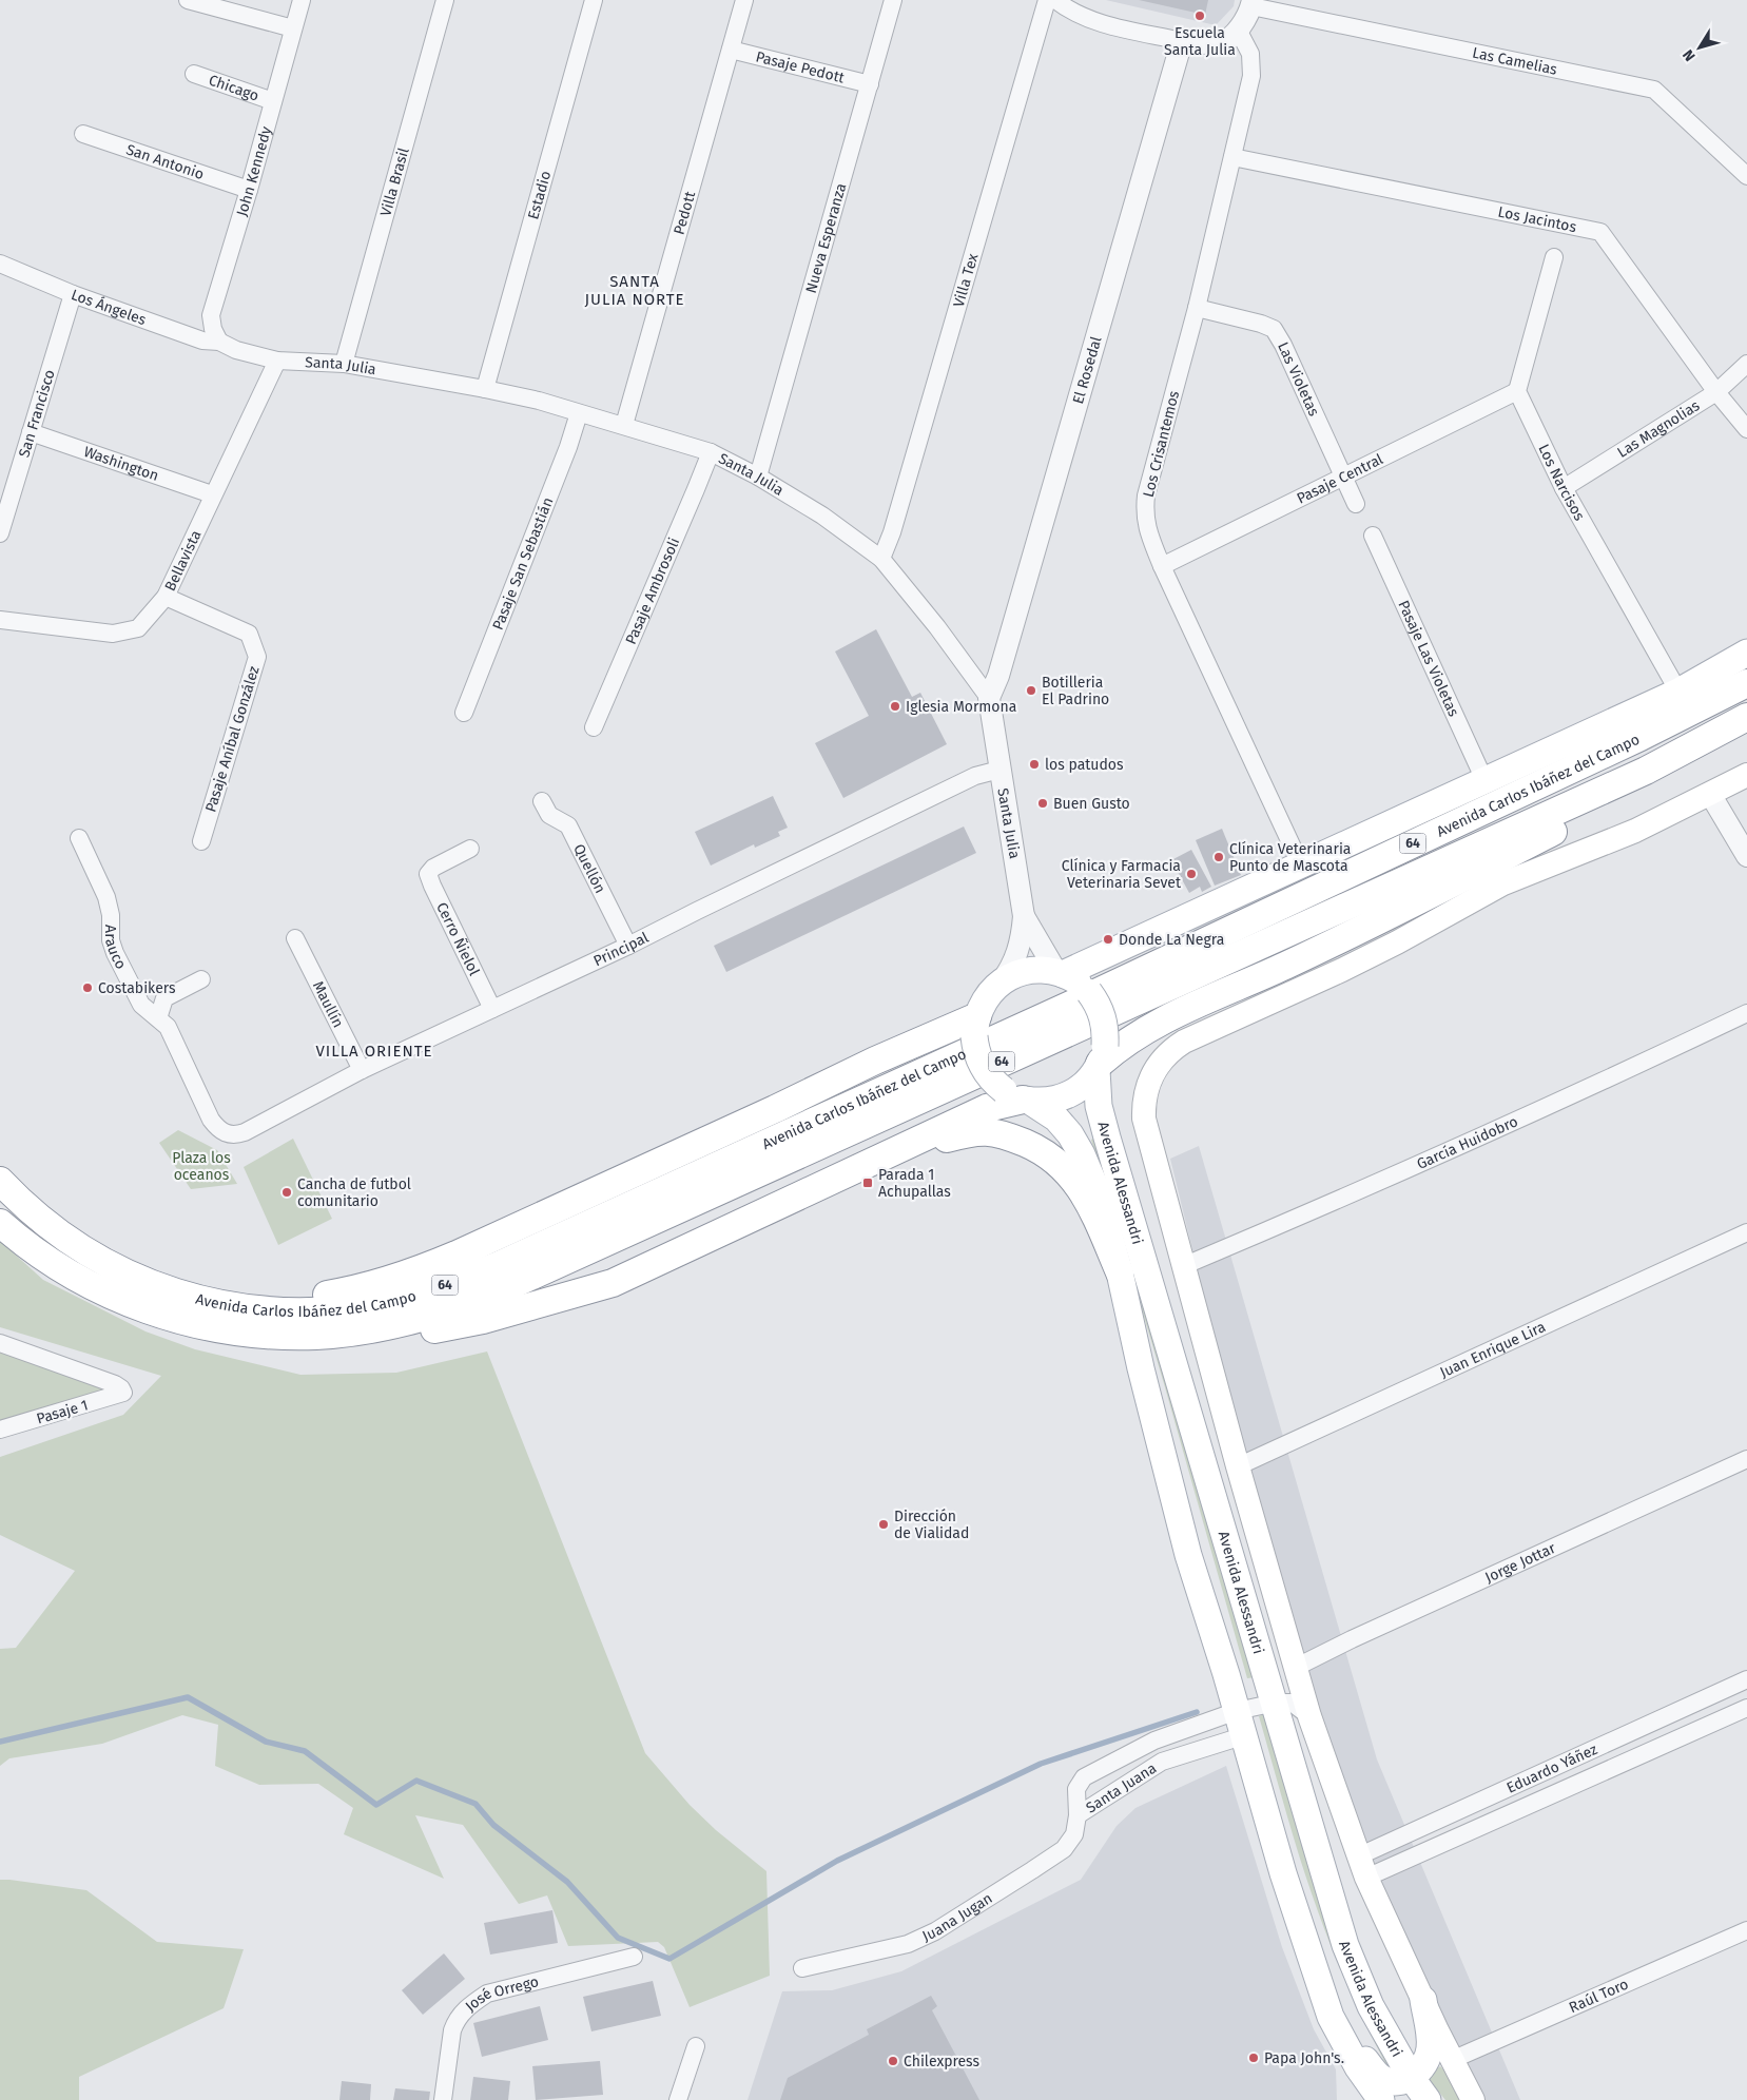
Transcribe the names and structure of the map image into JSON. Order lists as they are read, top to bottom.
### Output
{
  "streets": {
    "highway": ["Avenida Carlos Ibáñez del Campo", "64"],
    "main road": ["Avenida Alessandri"],
    "street": [
      "Las Camelias",
      "Pasaje Pedott",
      "Chicago",
      "San Antonio",
      "John Kennedy",
      "Villa Brasil",
      "Estadio",
      "Pedott",
      "Los Jacintos",
      "Nueva Esperanza",
      "Villa Tex",
      "Los Ángeles",
      "Santa Julia",
      "El Rosedal",
      "Las Violetas",
      "San Francisco",
      "Las Magnolias",
      "Los Crisantemos",
      "Washington",
      "Pasaje Central",
      "Los Narcisos",
      "Bellavista",
      "Pasaje San Sebastián",
      "Pasaje Ambrosoli",
      "Pasaje Las Violetas",
      "Pasaje Aníbal González",
      "Quellón",
      "Cerro Ñielol",
      "Arauco",
      "Principal",
      "Maullín",
      "García Huidobro",
      "Juan Enrique Lira",
      "Pasaje 1",
      "Jorge Jottar",
      "Eduardo Yáñez",
      "Santa Juana",
      "Juana Jugan",
      "Raúl Toro",
      "José Orrego"
    ]
  },
  "crossings": [
    ["Pasaje Pedott", "Pedott"],
    ["Pasaje Pedott", "Nueva Esperanza"],
    ["Chicago", "John Kennedy"],
    ["San Antonio", "John Kennedy"],
    ["John Kennedy", "Los Ángeles"],
    ["John Kennedy", "Santa Julia"],
    ["Villa Brasil", "Santa Julia"],
    ["Estadio", "Santa Julia"],
    ["Pedott", "Santa Julia"],
    ["Los Jacintos", "Las Magnolias"],
    ["Los Jacintos", "Los Crisantemos"],
    ["Nueva Esperanza", "Santa Julia"],
    ["Villa Tex", "Santa Julia"],
    ["Los Ángeles", "Santa Julia"],
    ["Los Ángeles", "San Francisco"],
    ["Santa Julia", "El Rosedal"],
    ["Santa Julia", "Bellavista"],
    ["Santa Julia", "Pasaje San Sebastián"],
    ["Santa Julia", "Pasaje Ambrosoli"],
    ["Santa Julia", "Avenida Carlos Ibáñez del Campo"],
    ["Santa Julia", "Principal"],
    ["Santa Julia", "Avenida Alessandri"],
    ["Las Violetas", "Los Crisantemos"],
    ["Las Violetas", "Pasaje Central"],
    ["San Francisco", "Washington"],
    ["Las Magnolias", "Los Narcisos"],
    ["Los Crisantemos", "Pasaje Central"],
    ["Los Crisantemos", "Avenida Carlos Ibáñez del Campo"],
    ["Washington", "Bellavista"],
    ["Pasaje Central", "Los Narcisos"],
    ["Los Narcisos", "Avenida Carlos Ibáñez del Campo"],
    ["Bellavista", "Pasaje Aníbal González"],
    ["Pasaje Las Violetas", "Avenida Carlos Ibáñez del Campo"],
    ["Avenida Carlos Ibáñez del Campo", "Avenida Alessandri"],
    ["Quellón", "Principal"],
    ["Cerro Ñielol", "Principal"],
    ["Arauco", "Principal"],
    ["Principal", "Maullín"],
    ["García Huidobro", "Avenida Alessandri"],
    ["Avenida Alessandri", "Juan Enrique Lira"],
    ["Avenida Alessandri", "Jorge Jottar"],
    ["Avenida Alessandri", "Eduardo Yáñez"],
    ["Avenida Alessandri", "Santa Juana"],
    ["Avenida Alessandri", "Raúl Toro"],
    ["Santa Juana", "Juana Jugan"]
  ],
  "districts": ["SANTA JULIA NORTE", "VILLA ORIENTE"],
  "parks": ["Plaza los oceanos"],
  "places": {
    "other": [
      "Escuela Santa Julia",
      "Botilleria El Padrino",
      "Iglesia Mormona",
      "los patudos",
      "Buen Gusto",
      "Clínica Veterinaria Punto de Mascota",
      "Clínica y Farmacia Veterinaria Sevet",
      "Donde La Negra",
      "Costabikers",
      "Cancha de futbol comunitario",
      "Dirección de Vialidad",
      "Papa John's.",
      "Chilexpress"
    ],
    "transit": ["Parada 1 Achupallas"]
  },
  "north": "bottom left"
}
